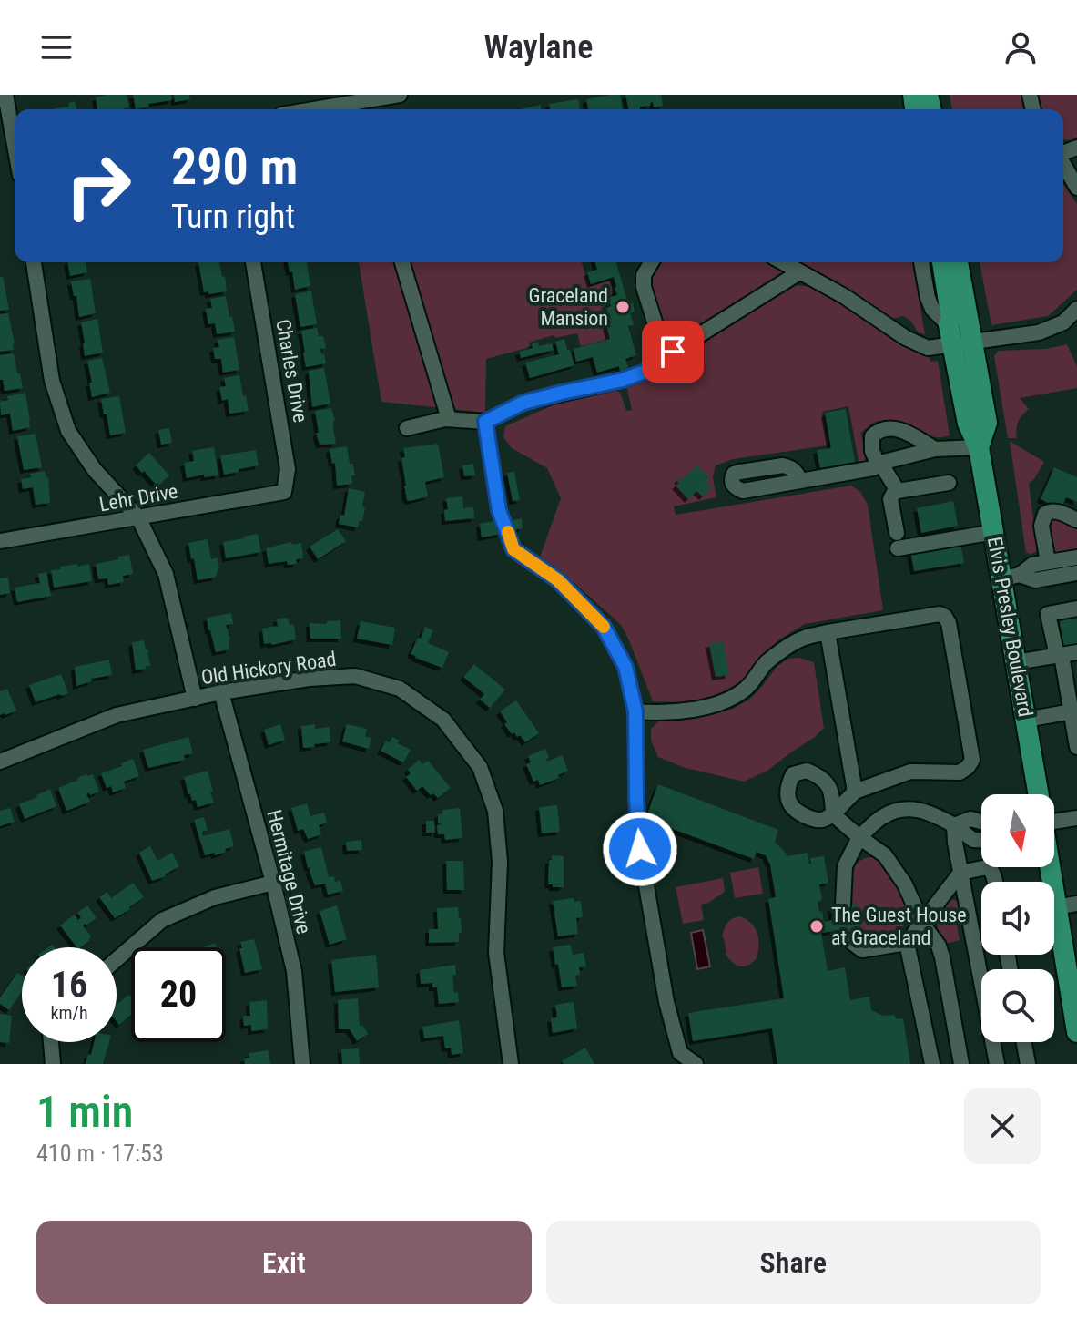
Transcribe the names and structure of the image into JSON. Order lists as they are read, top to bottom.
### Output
{
  "streets": {
    "main road": ["Elvis Presley Boulevard"],
    "street": [
      "Charles Drive",
      "Lehr Drive",
      "Old Hickory Road",
      "Hermitage Drive"
    ]
  },
  "crossings": [
    ["Charles Drive", "Lehr Drive"],
    ["Old Hickory Road", "Hermitage Drive"]
  ],
  "places": ["Graceland Mansion", "The Guest House at Graceland"],
  "north": "bottom",
  "page": {
    "header": "Waylane",
    "turn": ["290 m", "Turn right"],
    "speed": "16 km/h",
    "limit": "20",
    "heading": ["1 min", "410 m · 17:53"],
    "buttons": ["Exit", "Share"]
  }
}
